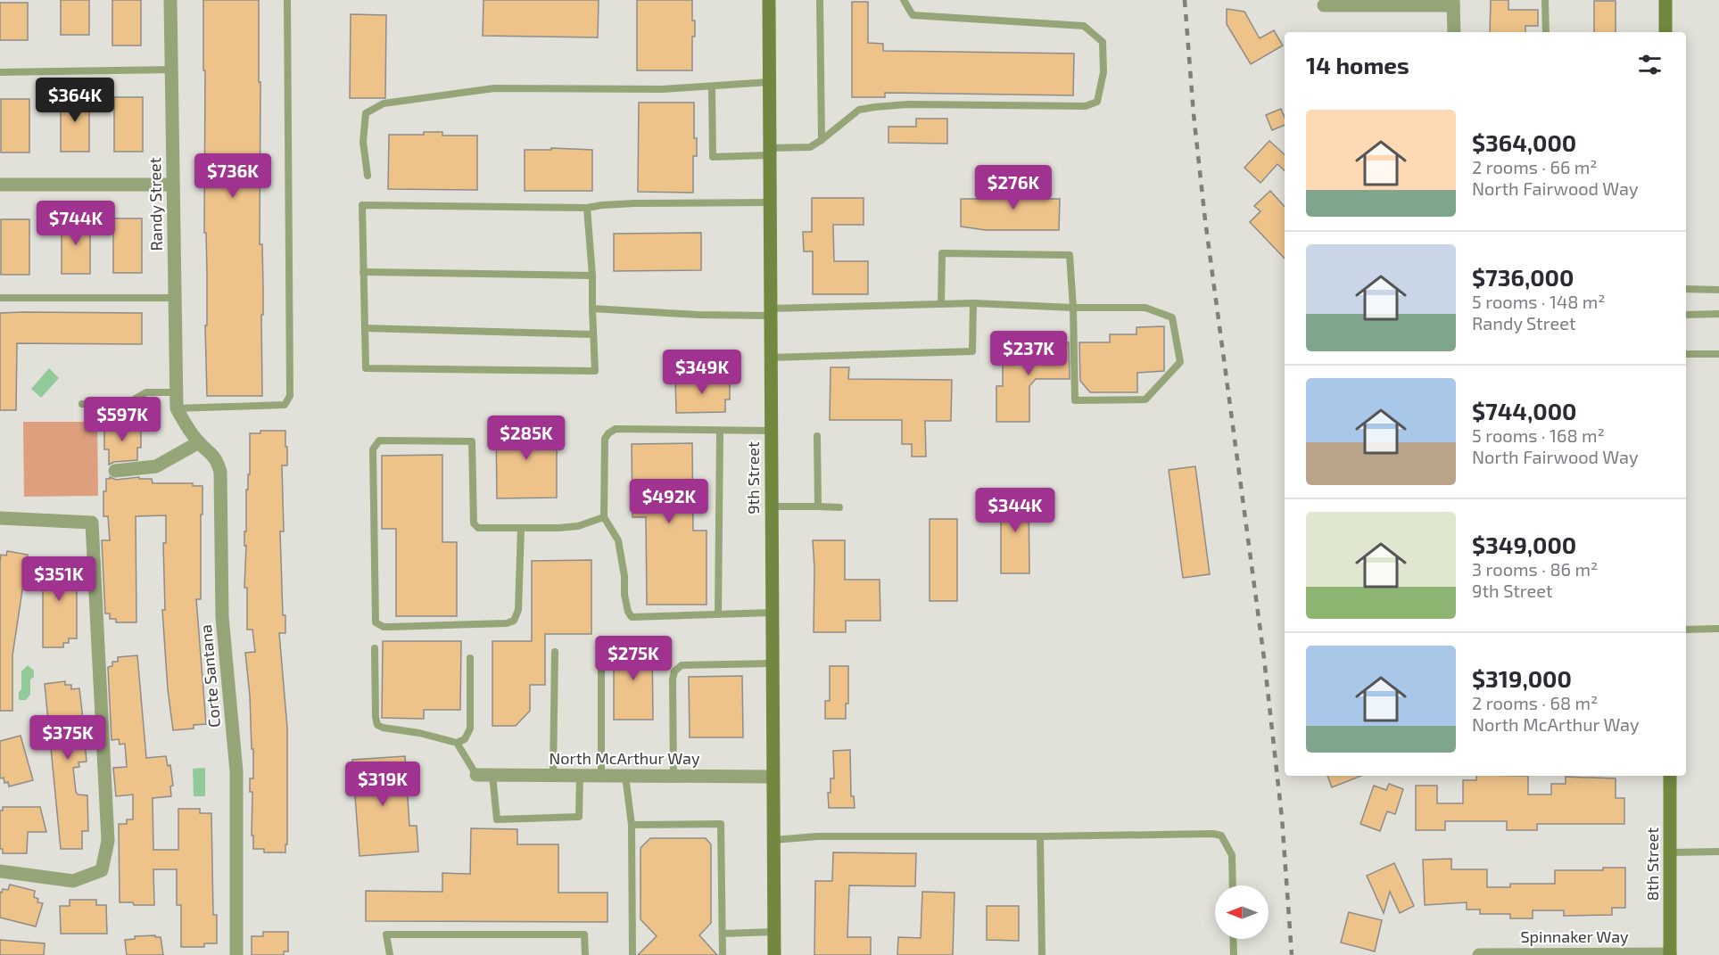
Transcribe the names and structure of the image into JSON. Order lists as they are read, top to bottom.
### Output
{
  "streets": {
    "street": [
      "Randy Street",
      "9th Street",
      "Corte Santana",
      "North McArthur Way",
      "8th Street",
      "Spinnaker Way"
    ]
  },
  "crossings": [
    ["Randy Street", "Corte Santana"],
    ["9th Street", "North McArthur Way"],
    ["8th Street", "Spinnaker Way"]
  ],
  "north": "left",
  "page": {
    "heading": "14 homes",
    "price": [
      "$364K",
      "$736K",
      "$276K",
      "$744K",
      "$237K",
      "$349K",
      "$597K",
      "$285K",
      "$492K",
      "$344K",
      "$351K",
      "$275K",
      "$375K",
      "$319K"
    ],
    "list": [
      {
        "name": "$364,000",
        "note": "2 rooms · 66 m² · North Fairwood Way"
      },
      {
        "name": "$736,000",
        "note": "5 rooms · 148 m² · Randy Street"
      },
      {
        "name": "$744,000",
        "note": "5 rooms · 168 m² · North Fairwood Way"
      },
      {
        "name": "$349,000",
        "note": "3 rooms · 86 m² · 9th Street"
      },
      {
        "name": "$319,000",
        "note": "2 rooms · 68 m² · North McArthur Way"
      }
    ]
  }
}
